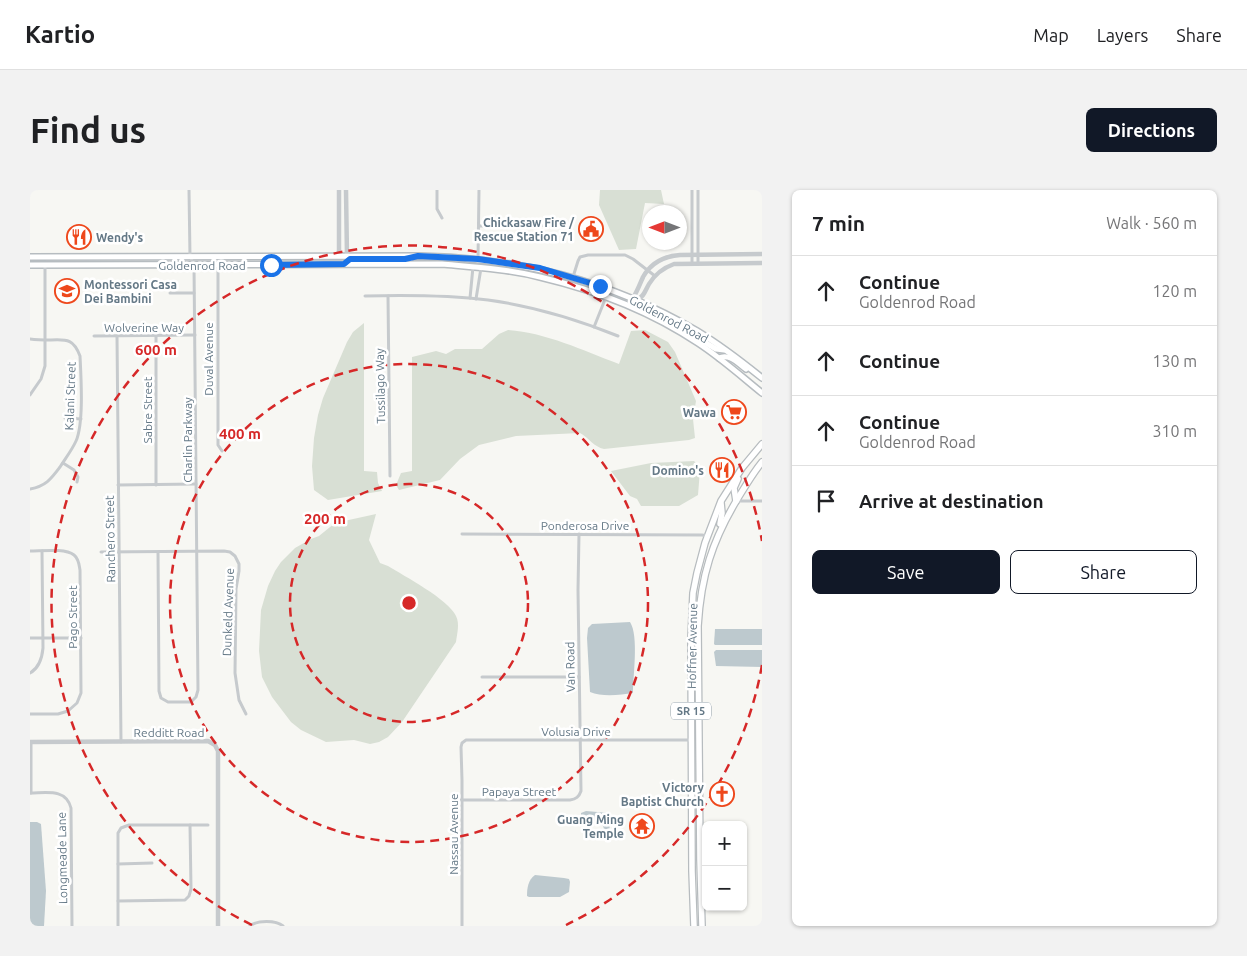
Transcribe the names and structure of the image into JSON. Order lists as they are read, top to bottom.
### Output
{
  "streets": {
    "main road": ["Goldenrod Road", "Hoffner Avenue", "SR 15"],
    "street": [
      "Wolverine Way",
      "Duval Avenue",
      "Tussilago Way",
      "Kalani Street",
      "Sabre Street",
      "Charlin Parkway",
      "Ponderosa Drive",
      "Ranchero Street",
      "Dunkeld Avenue",
      "Pago Street",
      "Van Road",
      "Volusia Drive",
      "Redditt Road",
      "Papaya Street",
      "Nassau Avenue",
      "Longmeade Lane"
    ]
  },
  "crossings": [
    ["Goldenrod Road", "Duval Avenue"],
    ["Goldenrod Road", "Charlin Parkway"],
    ["Wolverine Way", "Sabre Street"],
    ["Wolverine Way", "Charlin Parkway"],
    ["Wolverine Way", "Ranchero Street"],
    ["Charlin Parkway", "Dunkeld Avenue"],
    ["Ponderosa Drive", "Hoffner Avenue"],
    ["Ponderosa Drive", "Van Road"],
    ["Ranchero Street", "Dunkeld Avenue"],
    ["Ranchero Street", "Redditt Road"],
    ["Hoffner Avenue", "Volusia Drive"],
    ["Van Road", "Volusia Drive"],
    ["Van Road", "Papaya Street"],
    ["Volusia Drive", "Nassau Avenue"],
    ["Papaya Street", "Nassau Avenue"]
  ],
  "places": {
    "public building": ["Chickasaw Fire / Rescue Station 71"],
    "restaurant": ["Wendy's", "Domino's"],
    "school or university": ["Montessori Casa Dei Bambini"],
    "supermarket": ["Wawa"],
    "church": ["Victory Baptist Church"],
    "temple": ["Guang Ming Temple"]
  },
  "north": "left",
  "page": {
    "header": "Kartio",
    "nav": ["Map", "Layers", "Share"],
    "buttons": [
      "Directions",
      ["Save", "Share"]
    ],
    "title": "Find us",
    "heading": ["7 min", "Walk · 560 m"],
    "list": [
      ["Continue", "Goldenrod Road", "120 m"],
      ["Continue", "130 m"],
      ["Continue", "Goldenrod Road", "310 m"],
      "Arrive at destination"
    ],
    "map_buttons": ["+", "−"]
  },
  "rings": ["600 m", "400 m", "200 m"]
}
